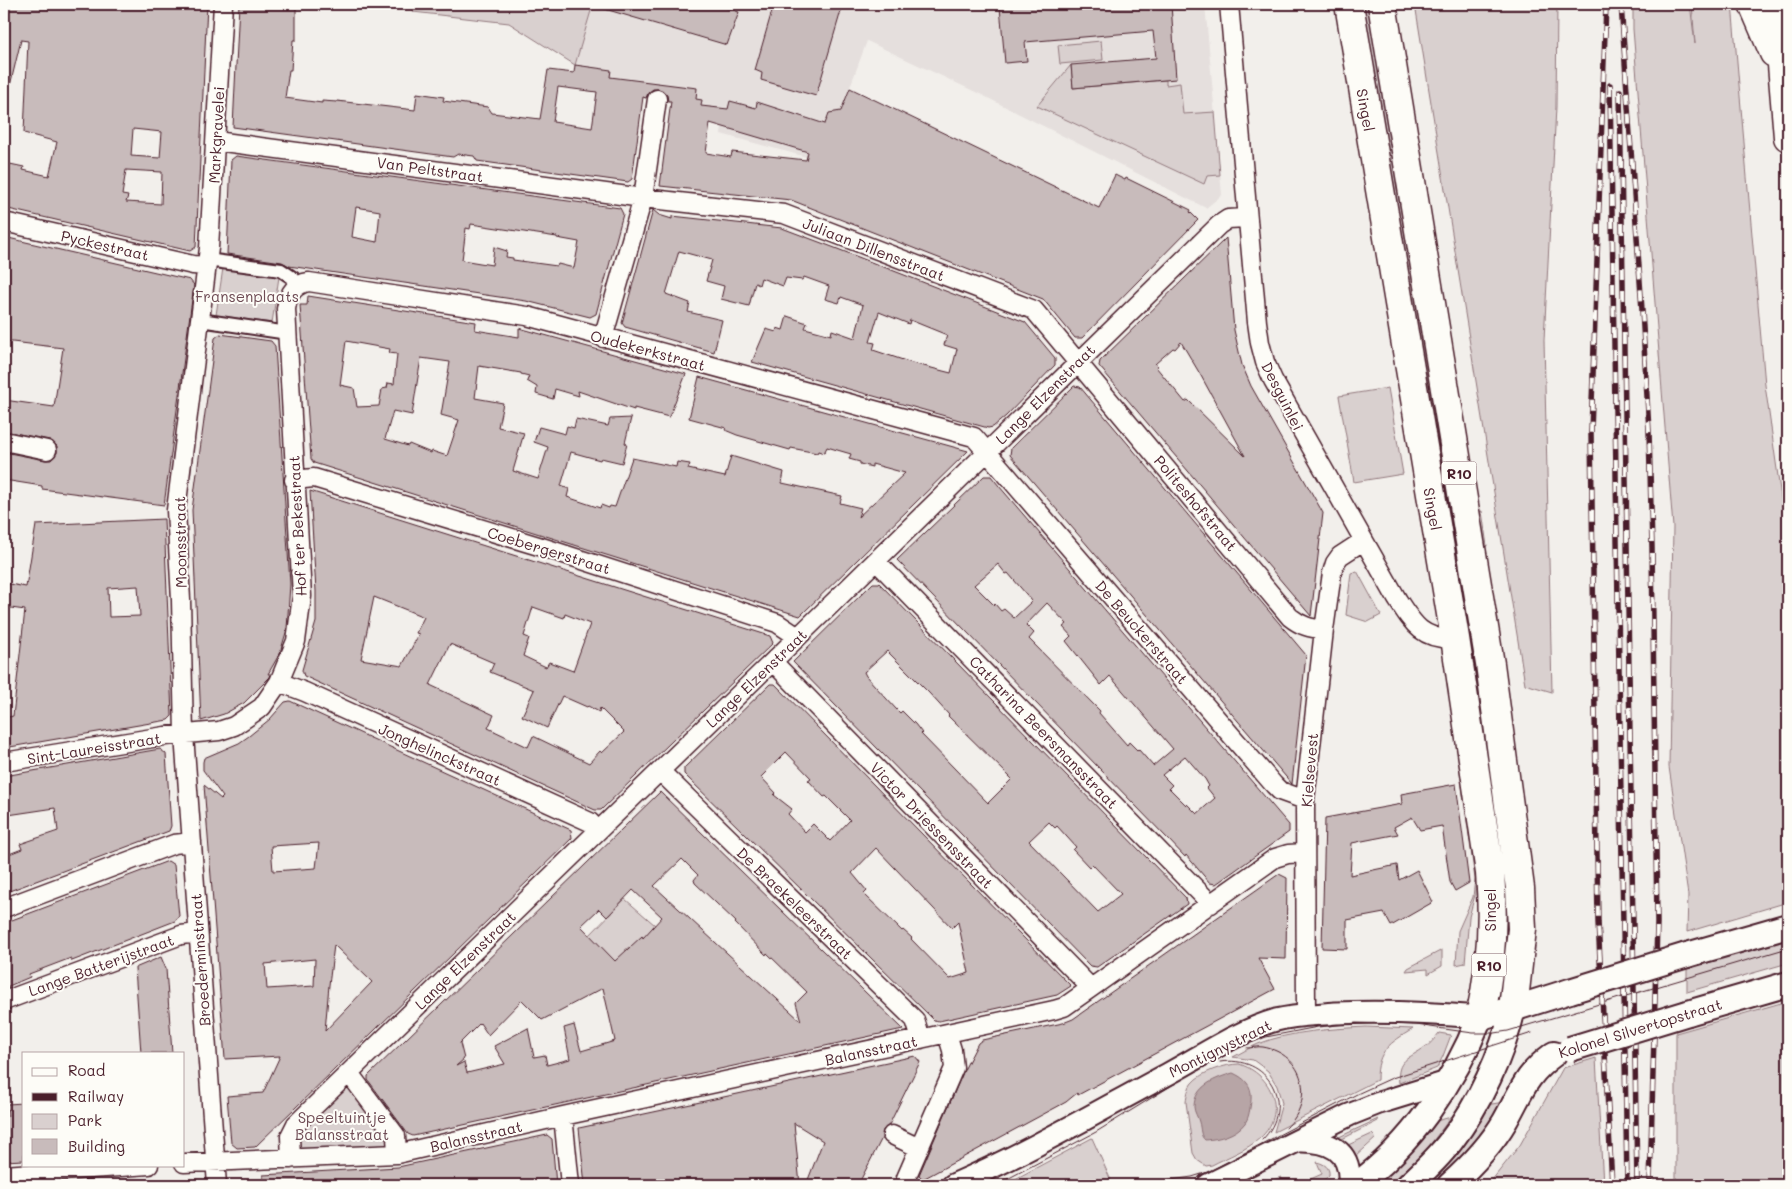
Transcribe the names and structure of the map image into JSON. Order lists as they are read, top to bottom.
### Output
{
  "streets": {
    "main road": [
      "Singel",
      "R10",
      "Kolonel Silvertopstraat",
      "Montignystraat"
    ],
    "street": [
      "Markgravelei",
      "Van Peltstraat",
      "Pyckestraat",
      "Juliaan Dillensstraat",
      "Oudekerkstraat",
      "Lange Elzenstraat",
      "Desguinlei",
      "Politeshofstraat",
      "Hof ter Bekestraat",
      "Moonsstraat",
      "Coebergerstraat",
      "De Beuckerstraat",
      "Catharina Beersmansstraat",
      "Sint-Laureisstraat",
      "Jonghelinckstraat",
      "Kielsevest",
      "Victor Driessensstraat",
      "De Braekeleerstraat",
      "Broederminstraat",
      "Lange Batterijstraat",
      "Balansstraat"
    ]
  },
  "crossings": [
    ["Singel", "Desguinlei"],
    ["Singel", "R10"],
    ["Singel", "Montignystraat"],
    ["Markgravelei", "Van Peltstraat"],
    ["Markgravelei", "Pyckestraat"],
    ["Van Peltstraat", "Juliaan Dillensstraat"],
    ["Juliaan Dillensstraat", "Lange Elzenstraat"],
    ["Juliaan Dillensstraat", "Politeshofstraat"],
    ["Oudekerkstraat", "Lange Elzenstraat"],
    ["Oudekerkstraat", "Hof ter Bekestraat"],
    ["Oudekerkstraat", "De Beuckerstraat"],
    ["Lange Elzenstraat", "Desguinlei"],
    ["Lange Elzenstraat", "Politeshofstraat"],
    ["Lange Elzenstraat", "Coebergerstraat"],
    ["Lange Elzenstraat", "De Beuckerstraat"],
    ["Lange Elzenstraat", "Catharina Beersmansstraat"],
    ["Lange Elzenstraat", "Jonghelinckstraat"],
    ["Lange Elzenstraat", "Victor Driessensstraat"],
    ["Lange Elzenstraat", "De Braekeleerstraat"],
    ["Lange Elzenstraat", "Balansstraat"],
    ["Desguinlei", "Kielsevest"],
    ["R10", "Kolonel Silvertopstraat"],
    ["R10", "Montignystraat"],
    ["Politeshofstraat", "Kielsevest"],
    ["Hof ter Bekestraat", "Moonsstraat"],
    ["Hof ter Bekestraat", "Coebergerstraat"],
    ["Hof ter Bekestraat", "Sint-Laureisstraat"],
    ["Hof ter Bekestraat", "Jonghelinckstraat"],
    ["Hof ter Bekestraat", "Broederminstraat"],
    ["Moonsstraat", "Sint-Laureisstraat"],
    ["Moonsstraat", "Broederminstraat"],
    ["De Beuckerstraat", "Kielsevest"],
    ["Catharina Beersmansstraat", "Balansstraat"],
    ["Sint-Laureisstraat", "Broederminstraat"],
    ["Kielsevest", "Montignystraat"],
    ["Kielsevest", "Balansstraat"],
    ["Victor Driessensstraat", "Balansstraat"],
    ["De Braekeleerstraat", "Balansstraat"],
    ["Broederminstraat", "Lange Batterijstraat"],
    ["Broederminstraat", "Balansstraat"]
  ],
  "parks": ["Fransenplaats", "Speeltuintje Balansstraat"],
  "legend": [
    "Road",
    "Railway",
    "Park",
    "Building"
  ]
}
